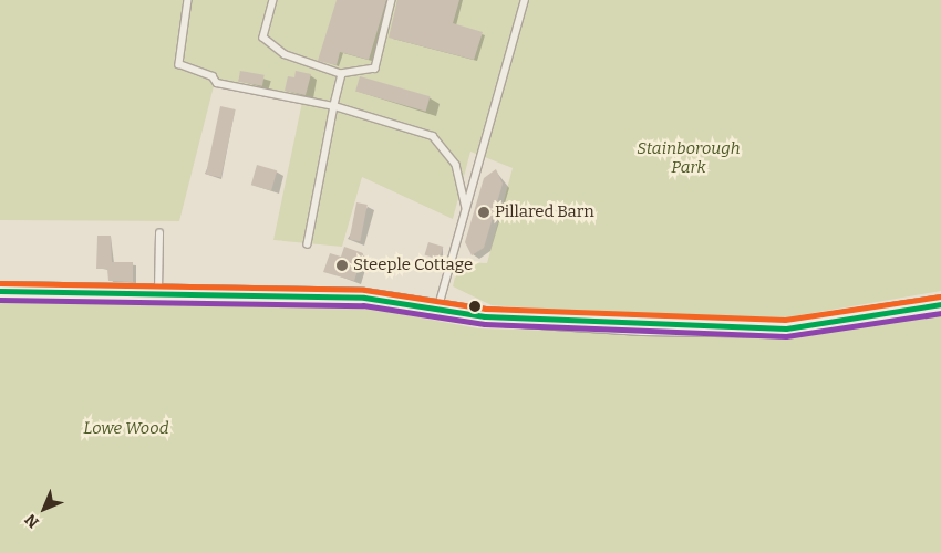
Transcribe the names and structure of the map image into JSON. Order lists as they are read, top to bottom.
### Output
{
  "parks": ["Stainborough Park", "Lowe Wood"],
  "places": ["Pillared Barn", "Steeple Cottage"],
  "north": "bottom left"
}
